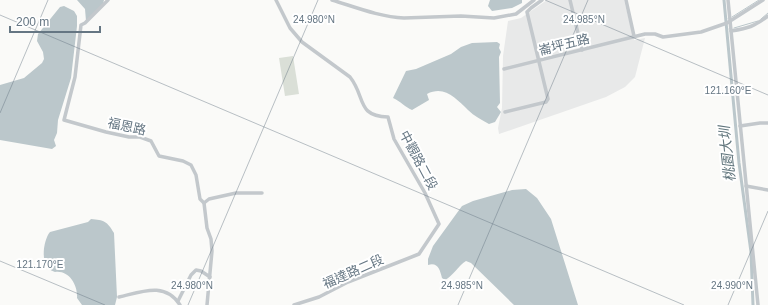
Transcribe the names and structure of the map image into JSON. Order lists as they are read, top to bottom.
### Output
{
  "streets": {
    "street": [
      "崙坪五路",
      "福恩路",
      "中觀路二段",
      "福達路二段"
    ]
  },
  "crossings": [
    ["中觀路二段", "福達路二段"]
  ],
  "water": ["桃園大圳"],
  "scale_bar": "200 m",
  "coordinates": [
    "24.980°N",
    "24.985°N",
    "121.160°E",
    "121.170°E",
    "24.990°N"
  ]
}
